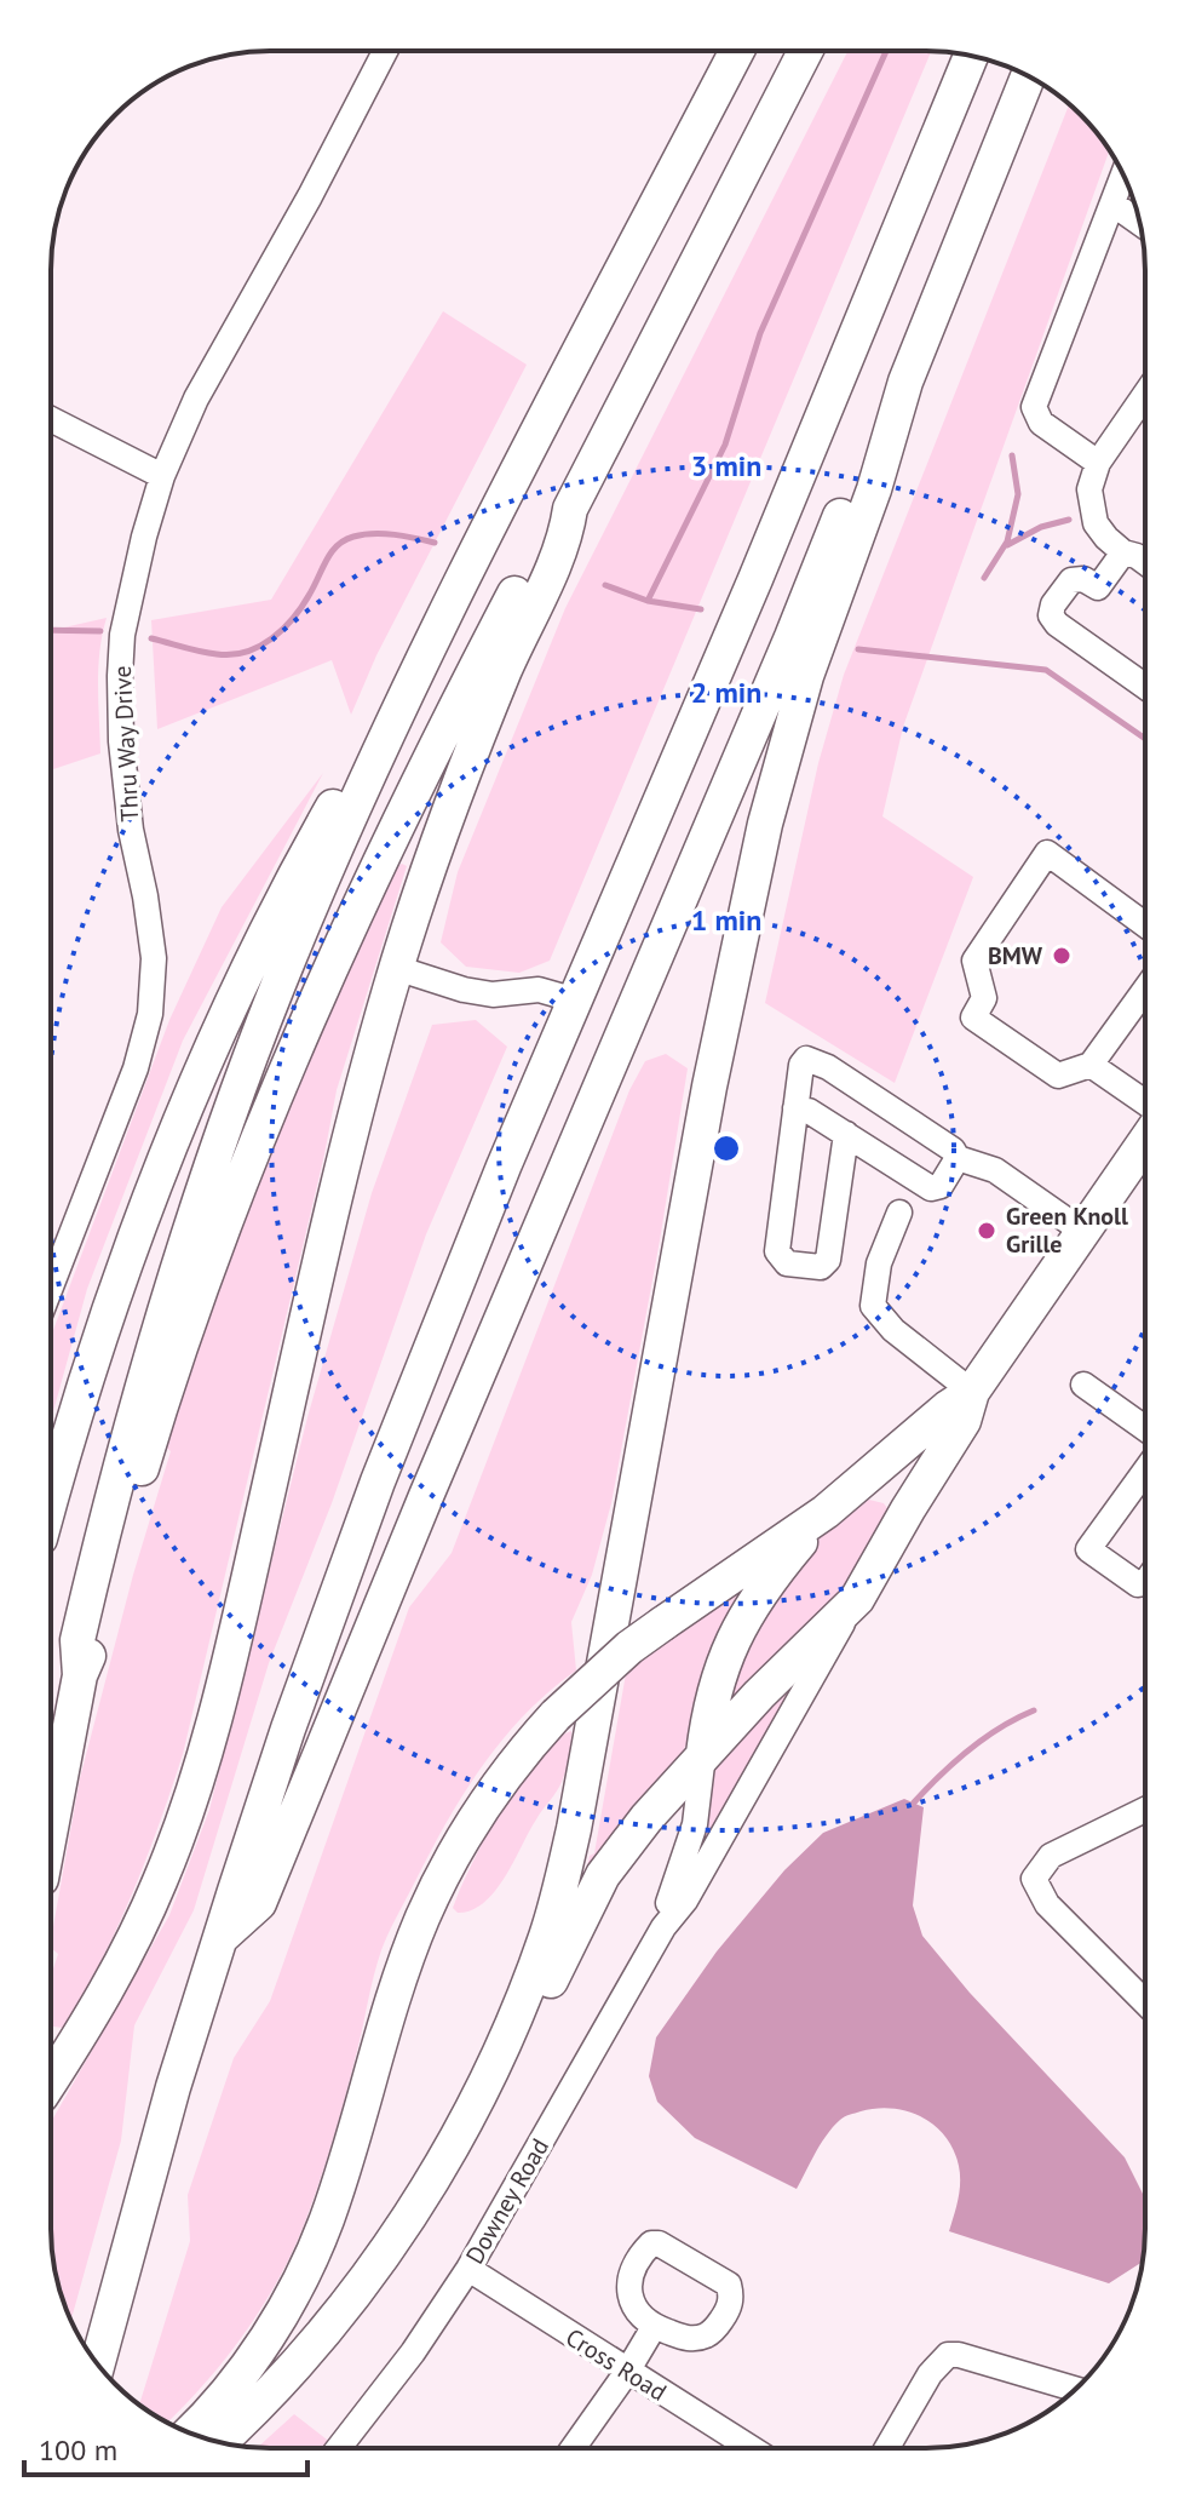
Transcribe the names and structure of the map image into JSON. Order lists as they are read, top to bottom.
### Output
{
  "streets": {
    "street": ["Thru Way Drive", "Downey Road", "Cross Road"]
  },
  "crossings": [
    ["Downey Road", "Cross Road"]
  ],
  "places": ["BMW", "Green Knoll Grille"],
  "scale_bar": "100 m",
  "rings": ["3 min", "2 min", "1 min"]
}
